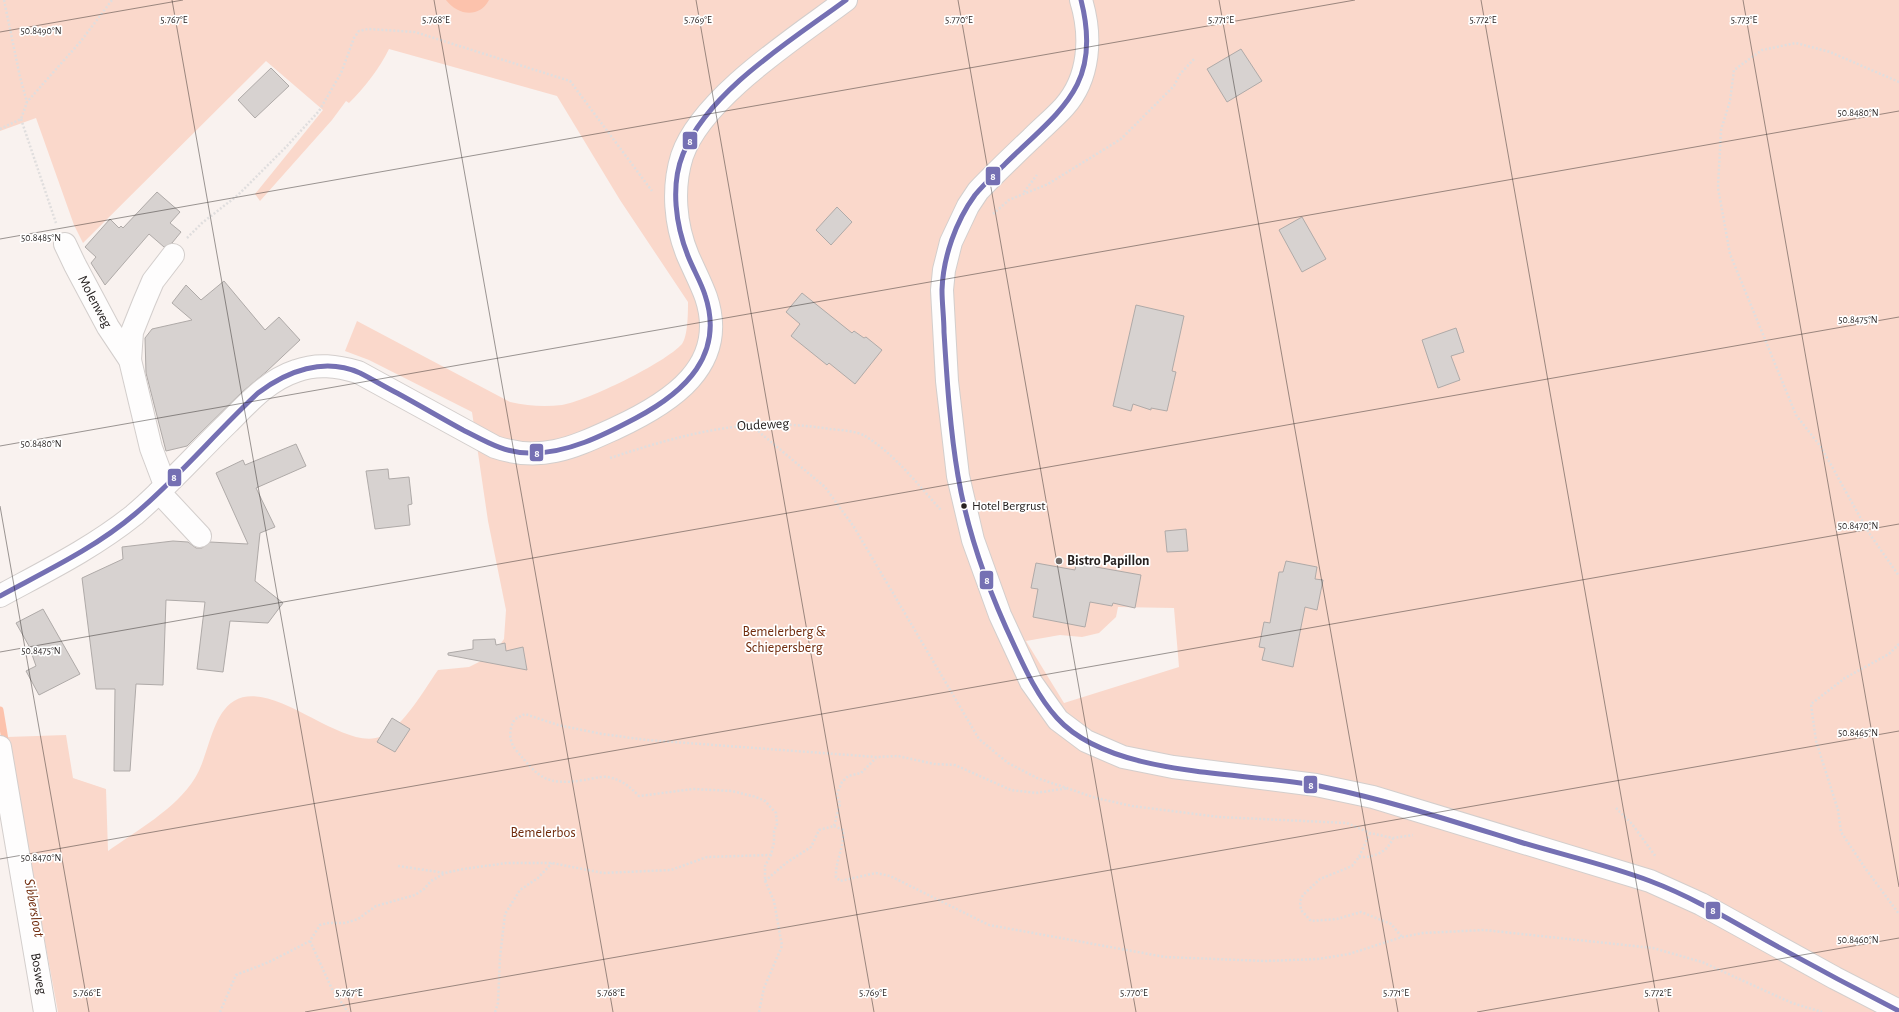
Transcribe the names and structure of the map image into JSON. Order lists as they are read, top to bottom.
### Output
{
  "streets": {
    "street": ["Molenweg", "Bosweg"],
    "path": ["Oudeweg"]
  },
  "water": ["Sibbersloot"],
  "parks": ["Bemelerberg & Schiepersberg", "Bemelerbos"],
  "places": ["Hotel Bergrust", "Bistro Papillon"],
  "lines": ["transit line 8"],
  "coordinates": [
    "5.767°E",
    "5.768°E",
    "5.769°E",
    "5.770°E",
    "5.771°E",
    "5.772°E",
    "5.773°E",
    "50.8490°N",
    "50.8480°N",
    "50.8485°N",
    "50.8475°N",
    "50.8470°N",
    "50.8465°N",
    "50.8460°N",
    "5.766°E"
  ]
}
